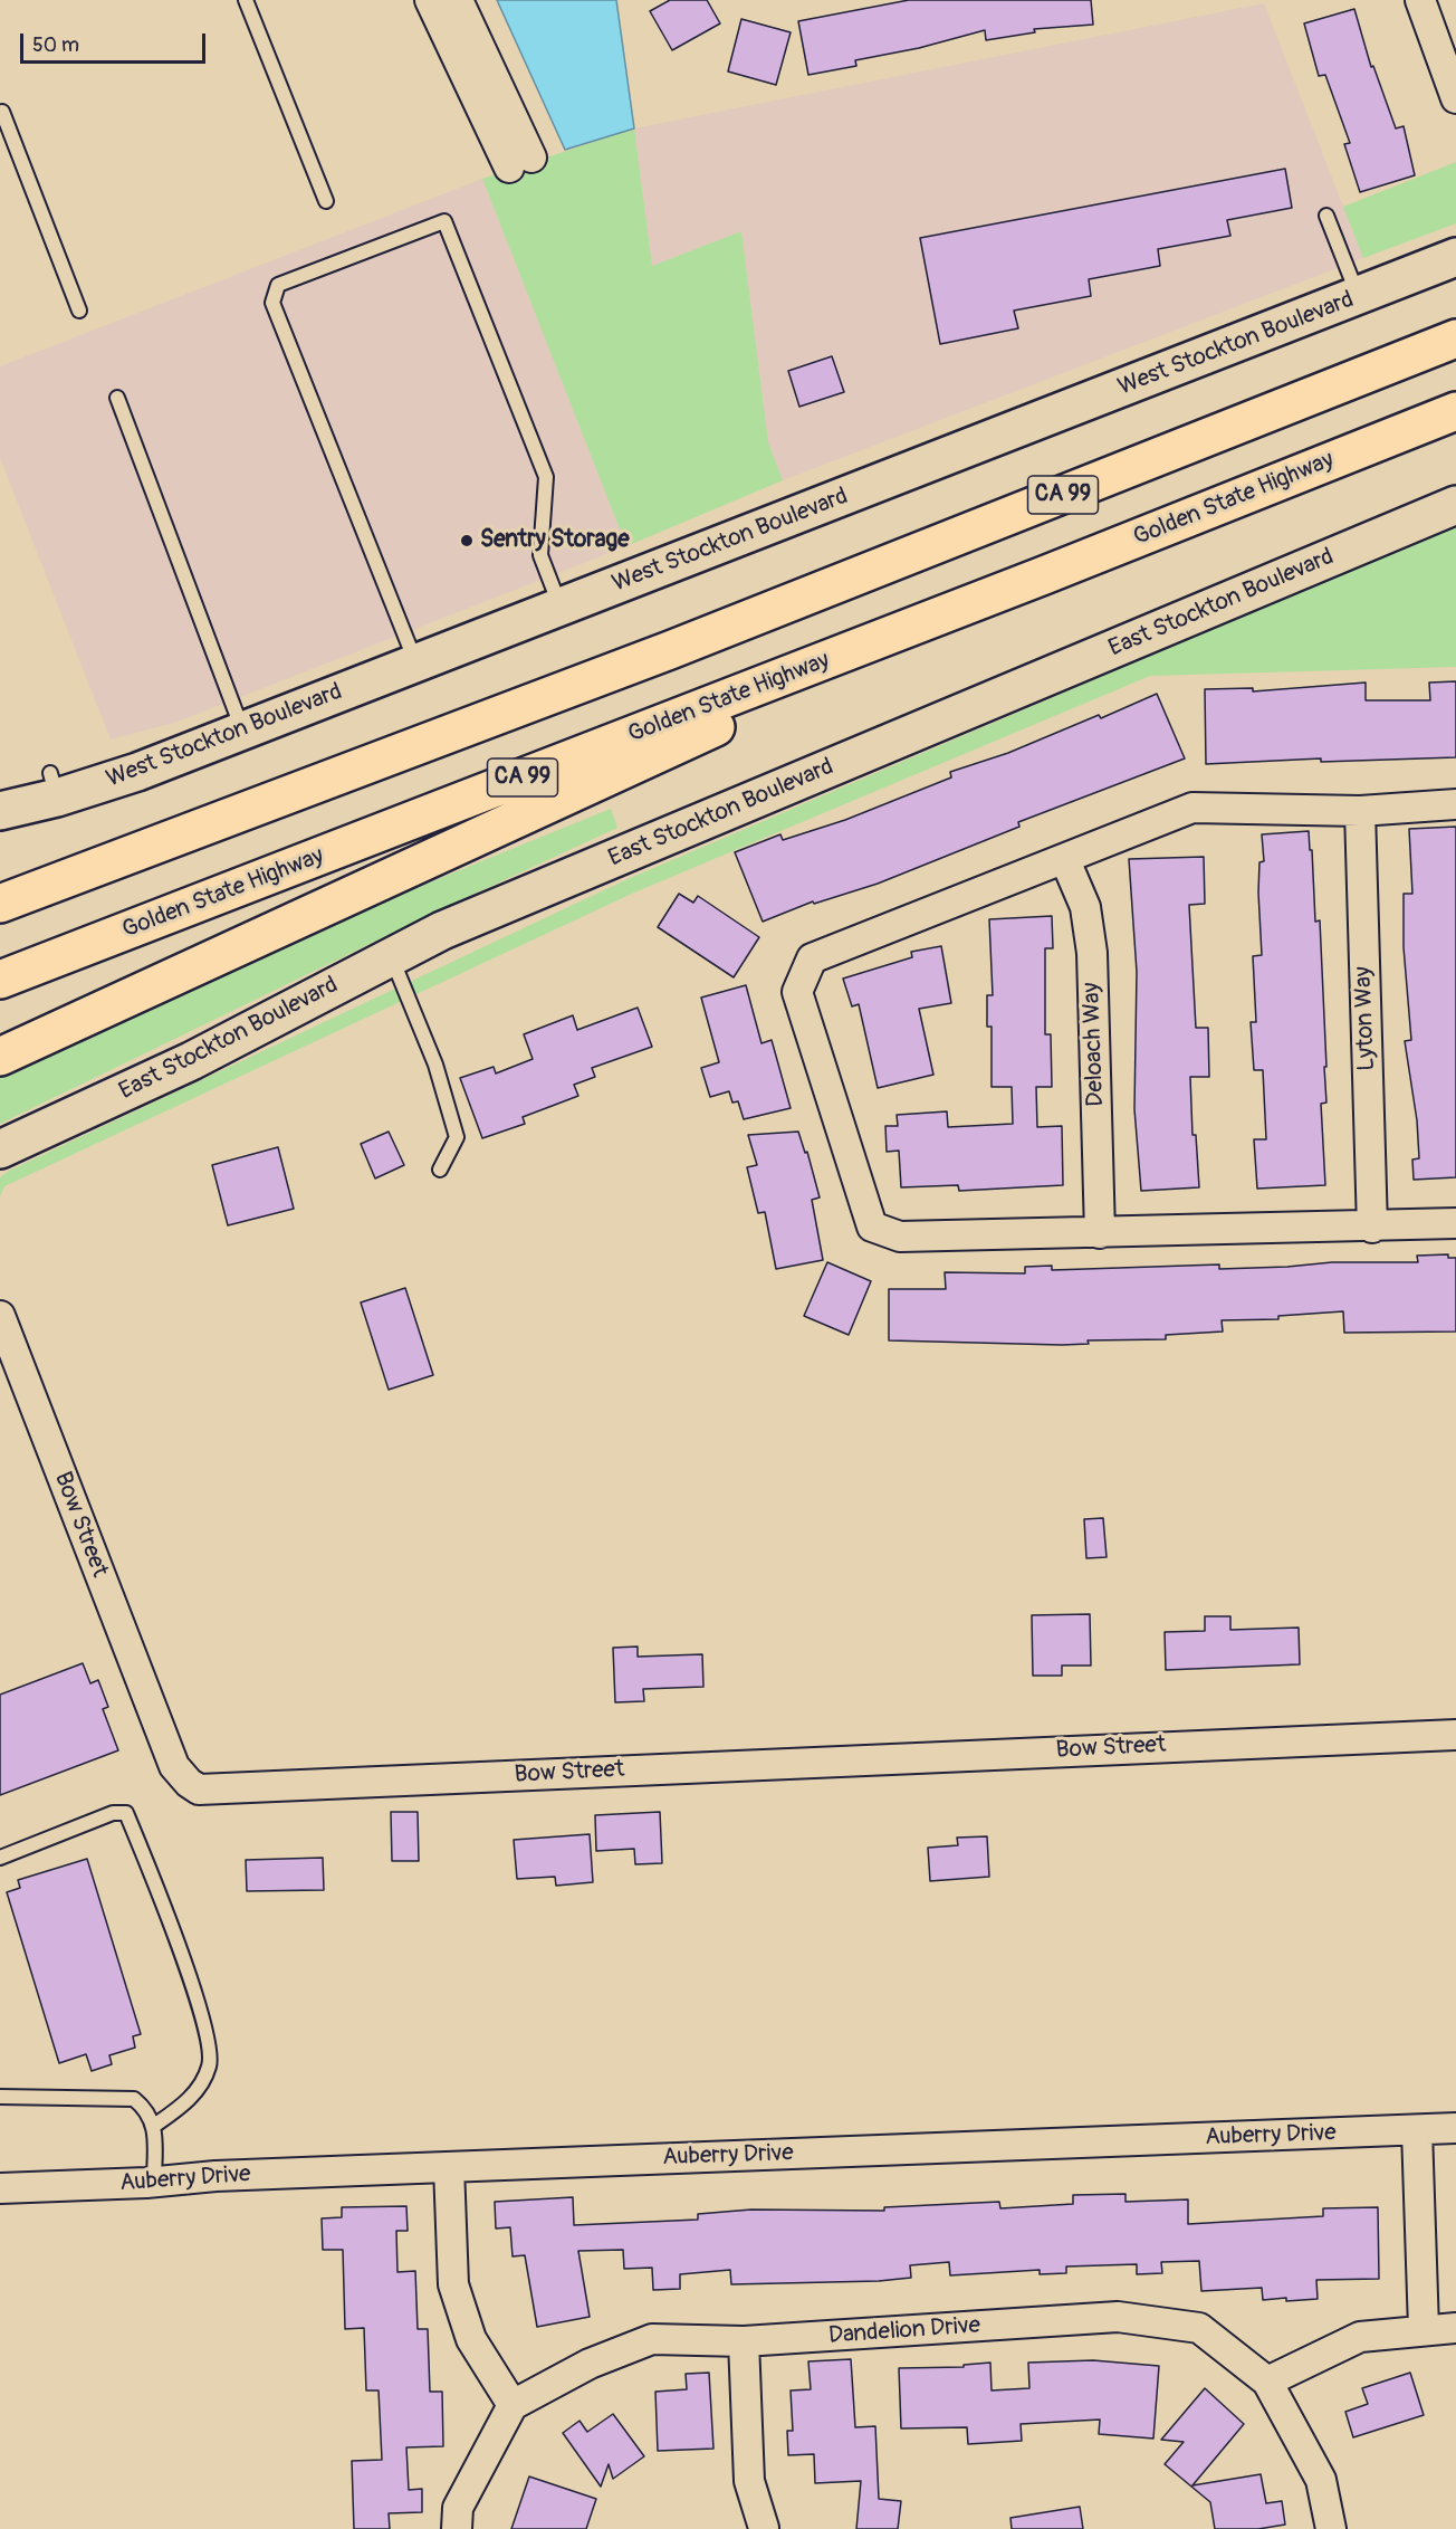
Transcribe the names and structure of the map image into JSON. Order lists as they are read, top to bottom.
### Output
{
  "streets": {
    "highway": ["CA 99", "Golden State Highway"],
    "street": [
      "West Stockton Boulevard",
      "East Stockton Boulevard",
      "Lyton Way",
      "Deloach Way",
      "Bow Street",
      "Auberry Drive",
      "Dandelion Drive"
    ]
  },
  "places": ["Sentry Storage"],
  "scale_bar": "50 m"
}
